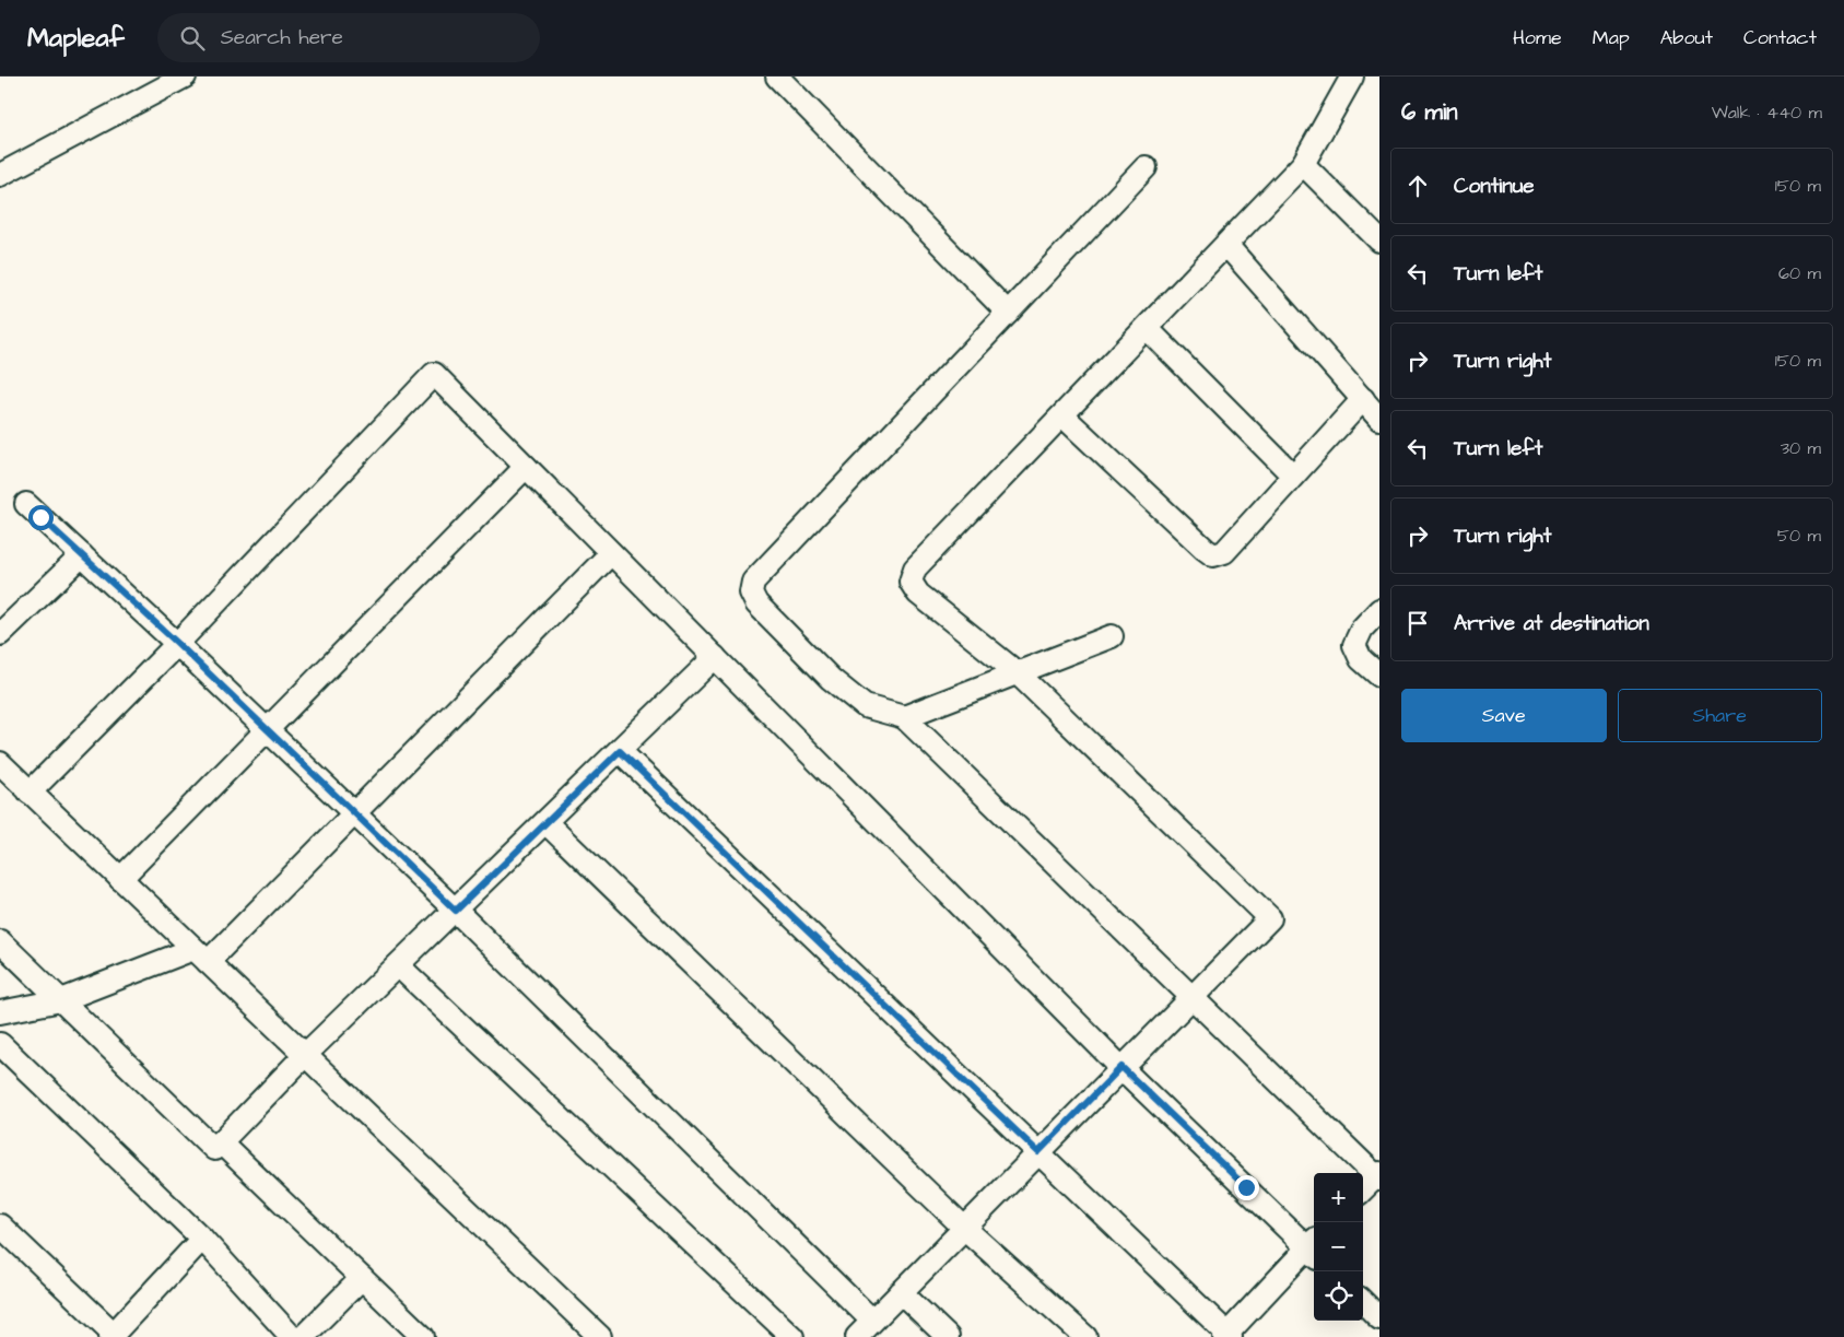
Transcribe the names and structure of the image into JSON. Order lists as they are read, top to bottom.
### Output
{
  "page": {
    "header": "Mapleaf",
    "search": "Search here",
    "nav": [
      "Home",
      "Map",
      "About",
      "Contact"
    ],
    "heading": ["6 min", "Walk · 440 m"],
    "list": [
      ["Continue", "150 m"],
      ["Turn left", "60 m"],
      ["Turn right", "150 m"],
      ["Turn left", "30 m"],
      ["Turn right", "50 m"],
      "Arrive at destination"
    ],
    "buttons": ["Save", "Share"],
    "map_buttons": ["+", "−"]
  }
}
